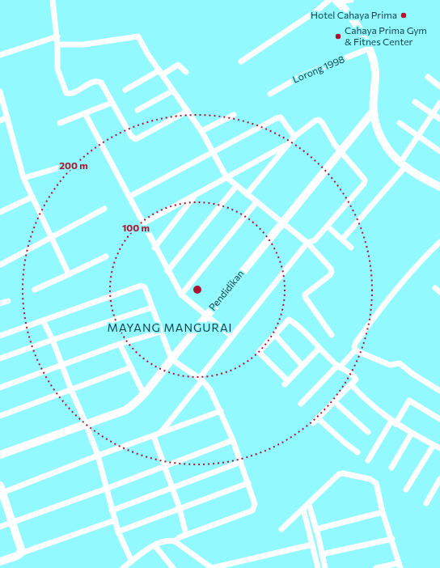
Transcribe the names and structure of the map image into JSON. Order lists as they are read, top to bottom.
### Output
{
  "streets": {
    "street": ["Lorong 1998", "Pendidikan"]
  },
  "districts": ["MAYANG MANGURAI"],
  "places": ["Hotel Cahaya Prima", "Cahaya Prima Gym & Fitnes Center"],
  "rings": ["200 m", "100 m"]
}
